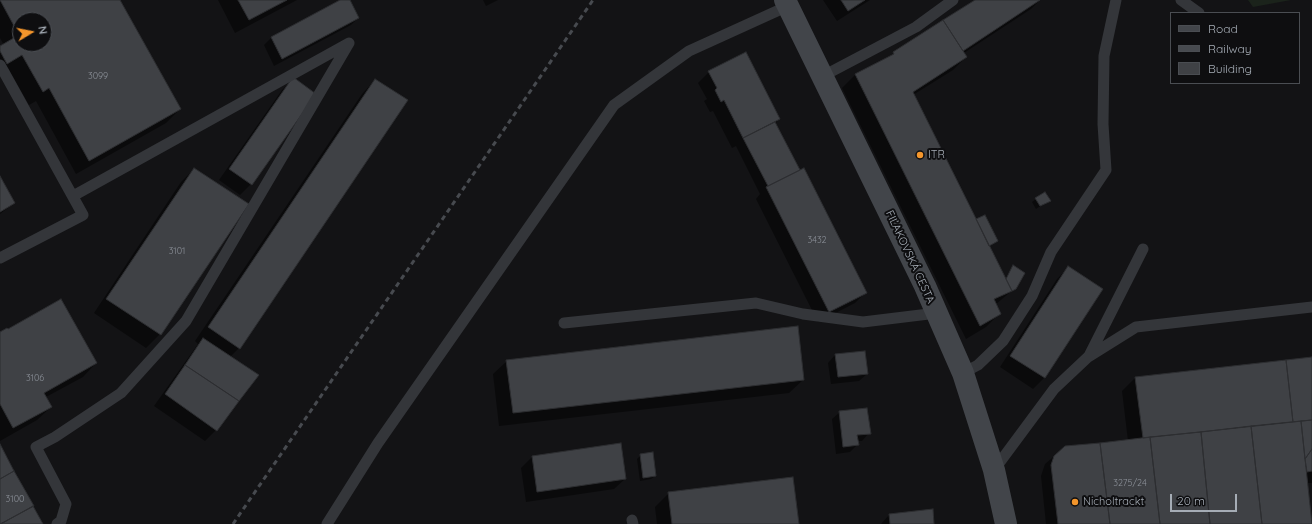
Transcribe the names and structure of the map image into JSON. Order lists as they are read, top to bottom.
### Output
{
  "streets": {
    "street": ["FIĽAKOVSKÁ CESTA"]
  },
  "places": ["ITR", "Nicholtrackt"],
  "house_numbers": [
    "3099",
    "3432",
    "3101",
    "3106",
    "3275/24",
    "3100"
  ],
  "legend": ["Road", "Railway", "Building"],
  "scale_bar": "20 m",
  "north": "right"
}
